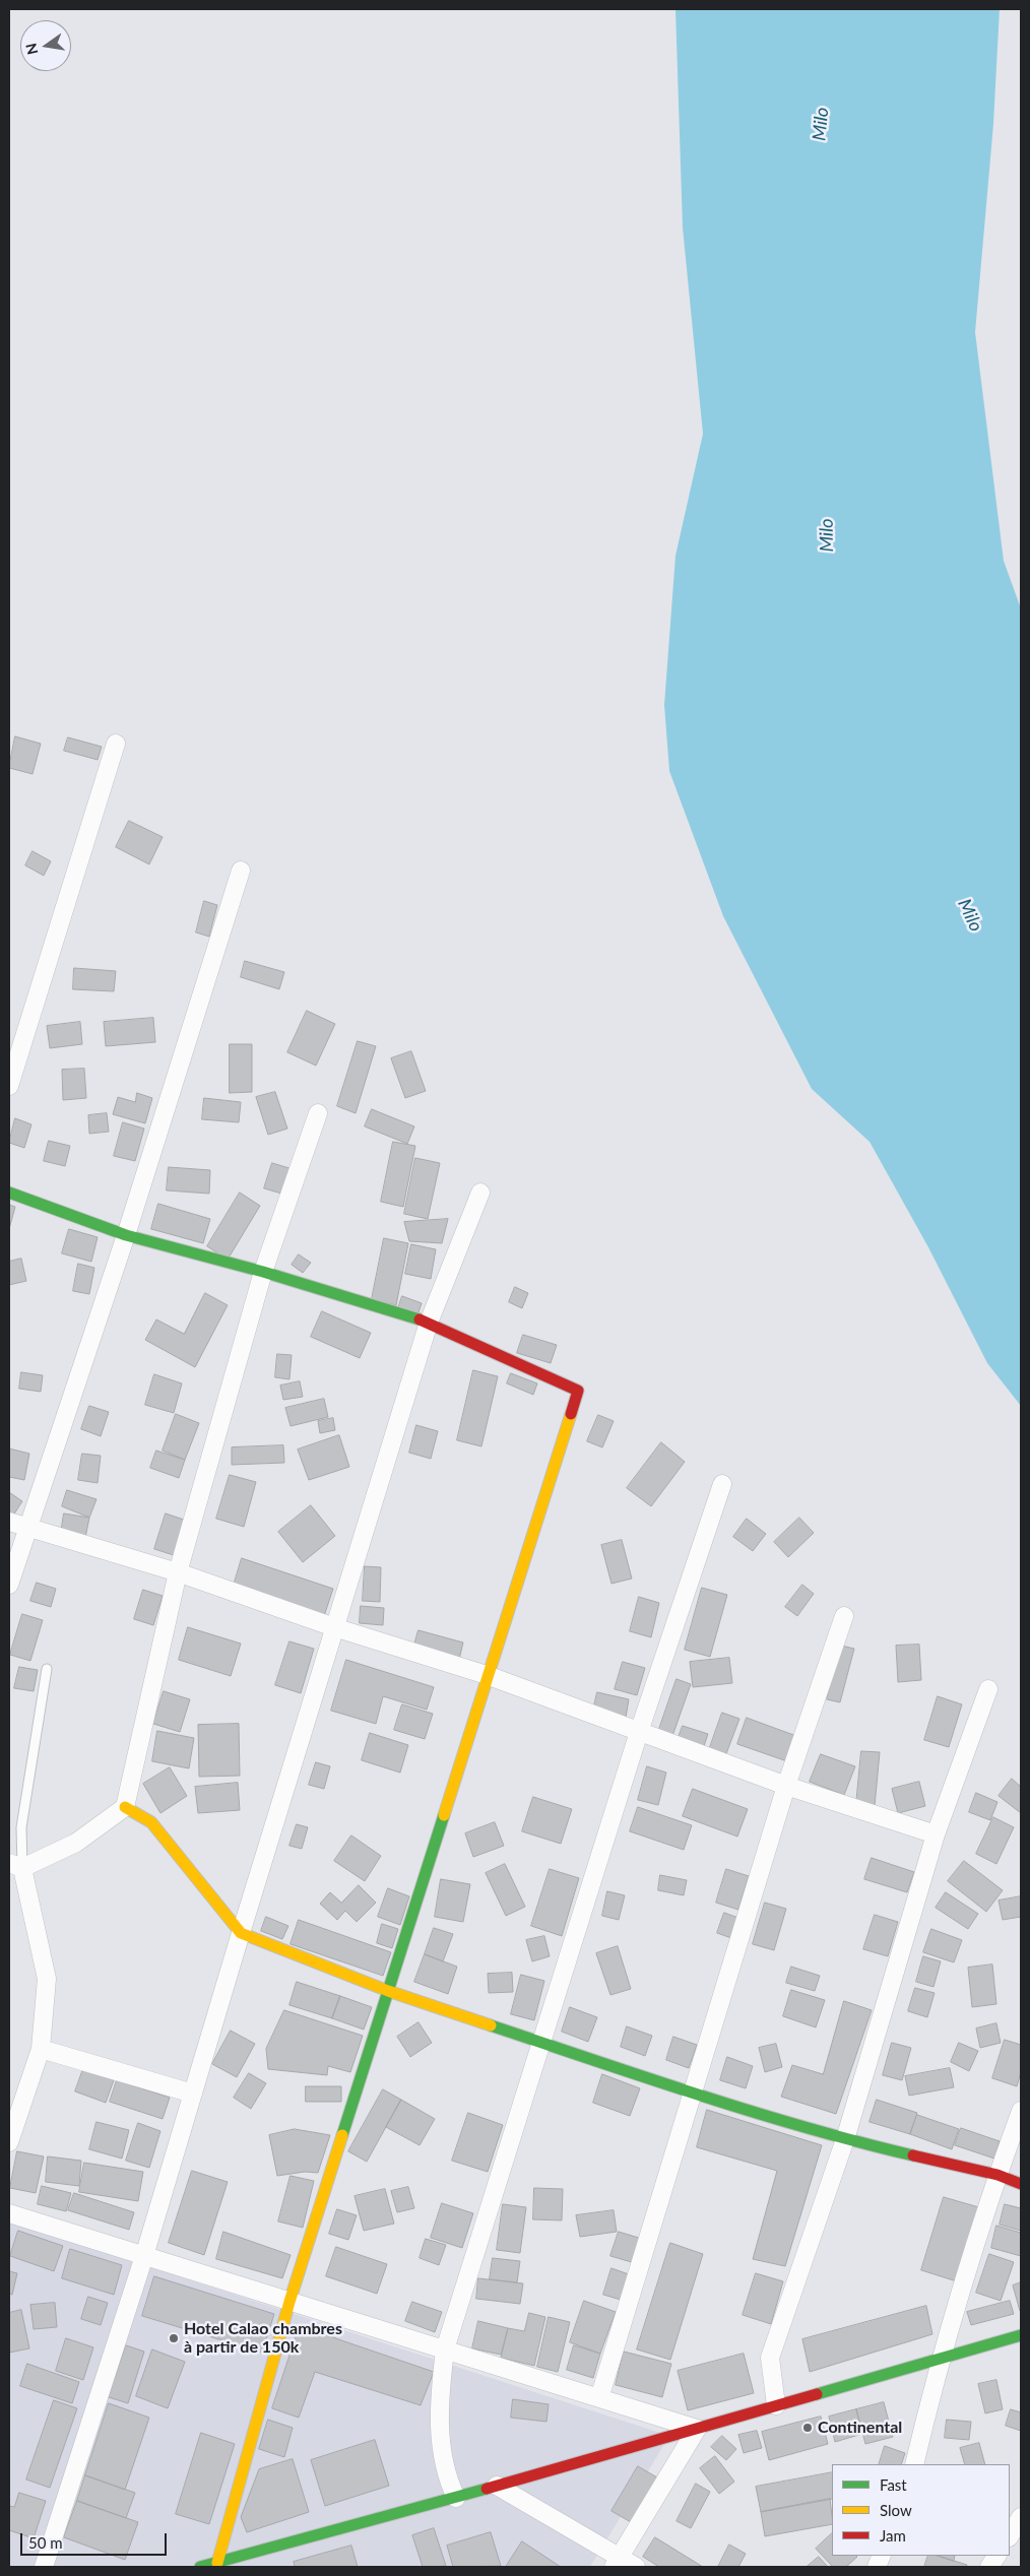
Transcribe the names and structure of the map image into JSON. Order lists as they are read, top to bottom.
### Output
{
  "water": ["Milo"],
  "places": ["Hotel Calao chambres à partir de 150k", "Continental"],
  "legend": ["Fast", "Slow", "Jam"],
  "scale_bar": "50 m",
  "north": "left"
}
